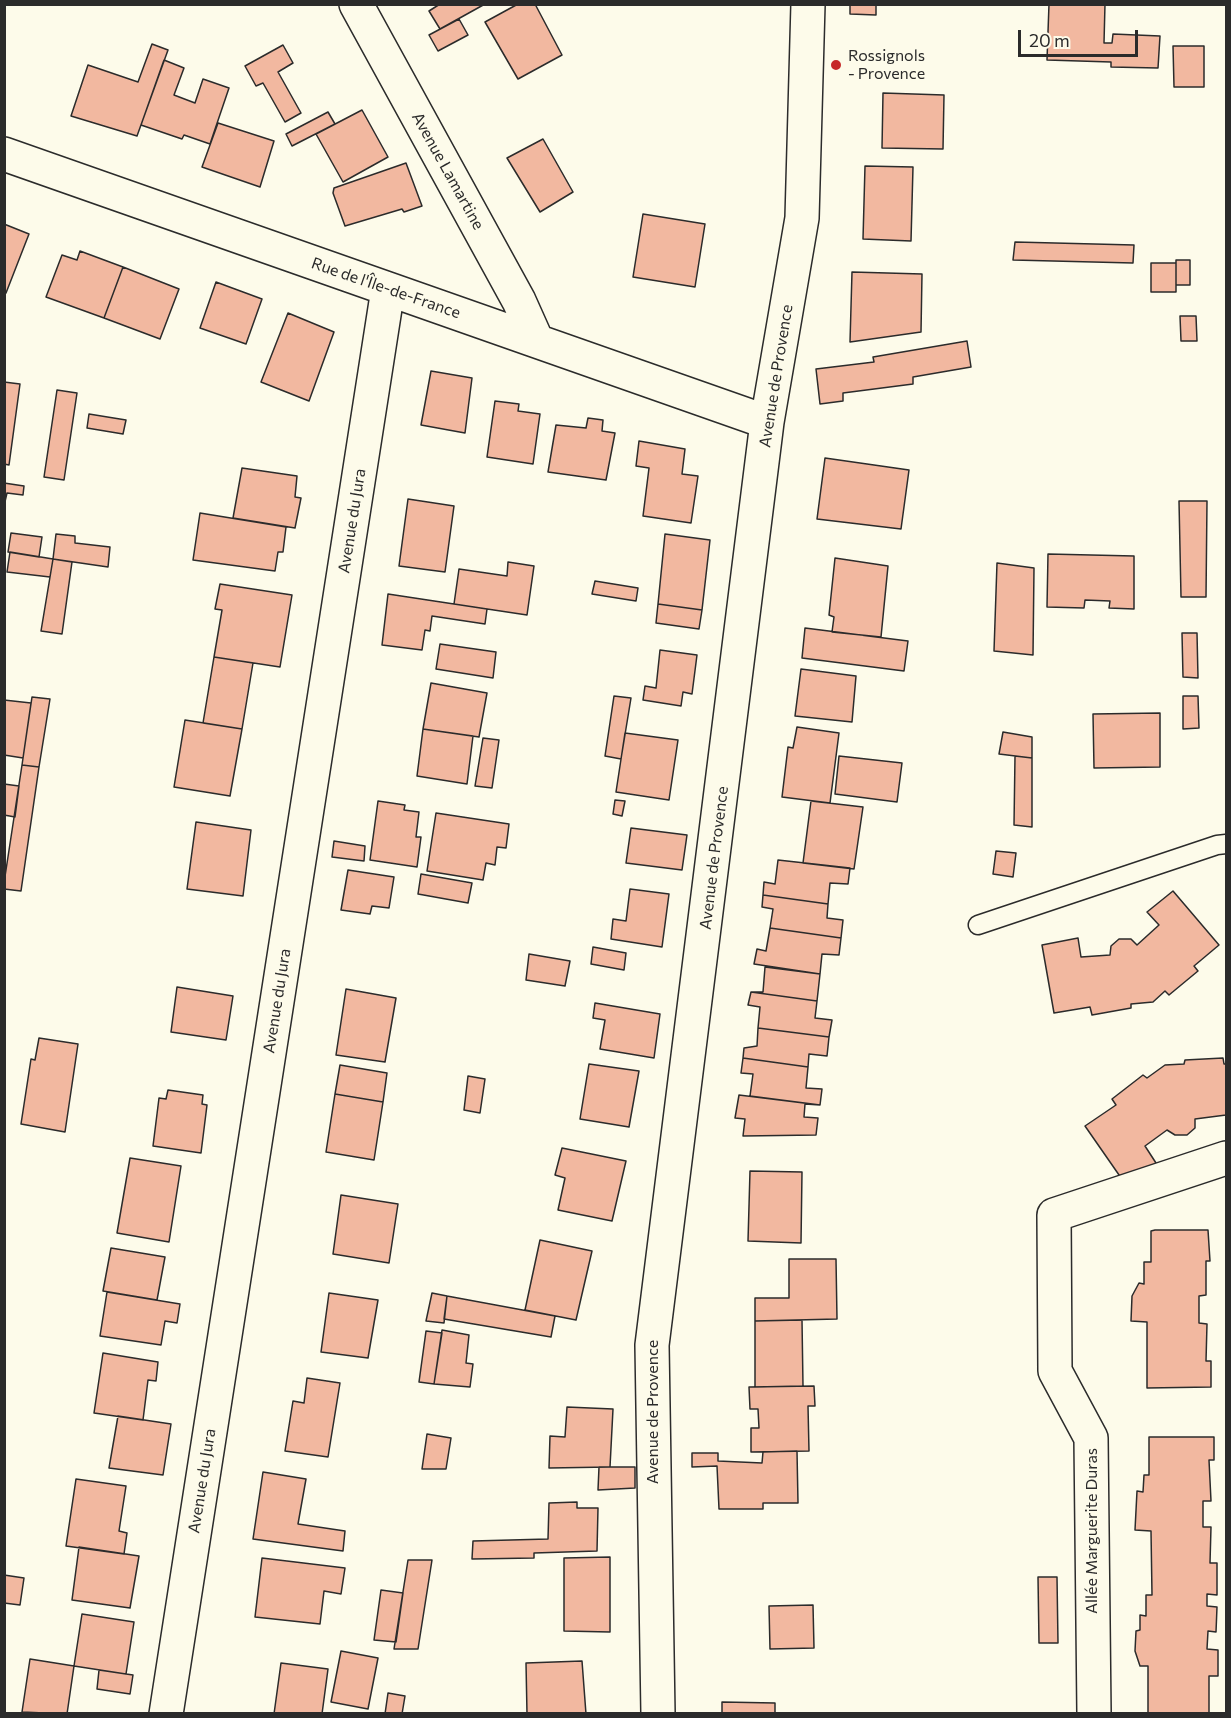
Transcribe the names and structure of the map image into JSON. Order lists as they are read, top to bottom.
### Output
{
  "streets": {
    "street": [
      "Avenue Lamartine",
      "Rue de l'Île-de-France",
      "Avenue de Provence",
      "Avenue du Jura",
      "Allée Marguerite Duras"
    ]
  },
  "crossings": [
    ["Avenue Lamartine", "Rue de l'Île-de-France"],
    ["Rue de l'Île-de-France", "Avenue de Provence"],
    ["Rue de l'Île-de-France", "Avenue du Jura"]
  ],
  "places": ["Rossignols - Provence"],
  "scale_bar": "20 m"
}
